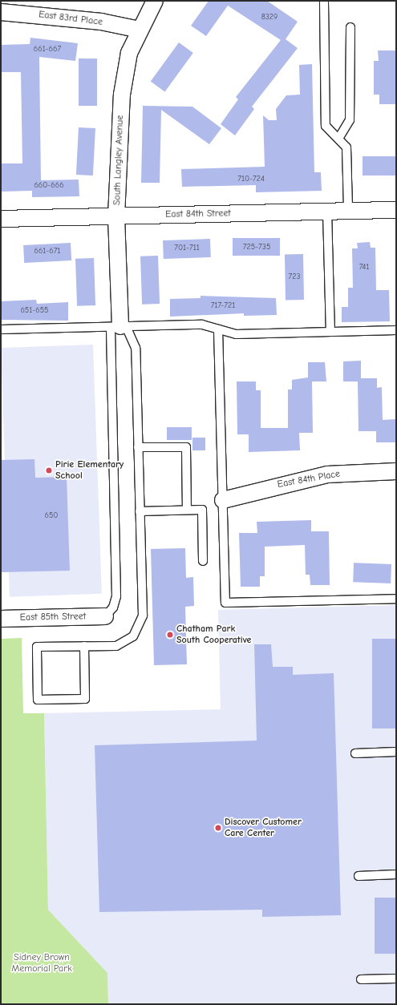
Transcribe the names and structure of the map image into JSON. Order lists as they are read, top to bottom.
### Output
{
  "streets": {
    "street": [
      "East 83rd Place",
      "South Langley Avenue",
      "East 84th Street",
      "East 84th Place",
      "East 85th Street"
    ]
  },
  "crossings": [
    ["East 83rd Place", "South Langley Avenue"],
    ["South Langley Avenue", "East 84th Street"]
  ],
  "parks": ["Sidney Brown Memorial Park"],
  "places": ["Pirie Elementary School", "Chatham Park South Cooperative", "Discover Customer Care Center"],
  "house_numbers": [
    "8329",
    "661-667",
    "710-724",
    "660-666",
    "725-735",
    "701-711",
    "661-671",
    "741",
    "723",
    "717-721",
    "651-655",
    "650"
  ]
}
